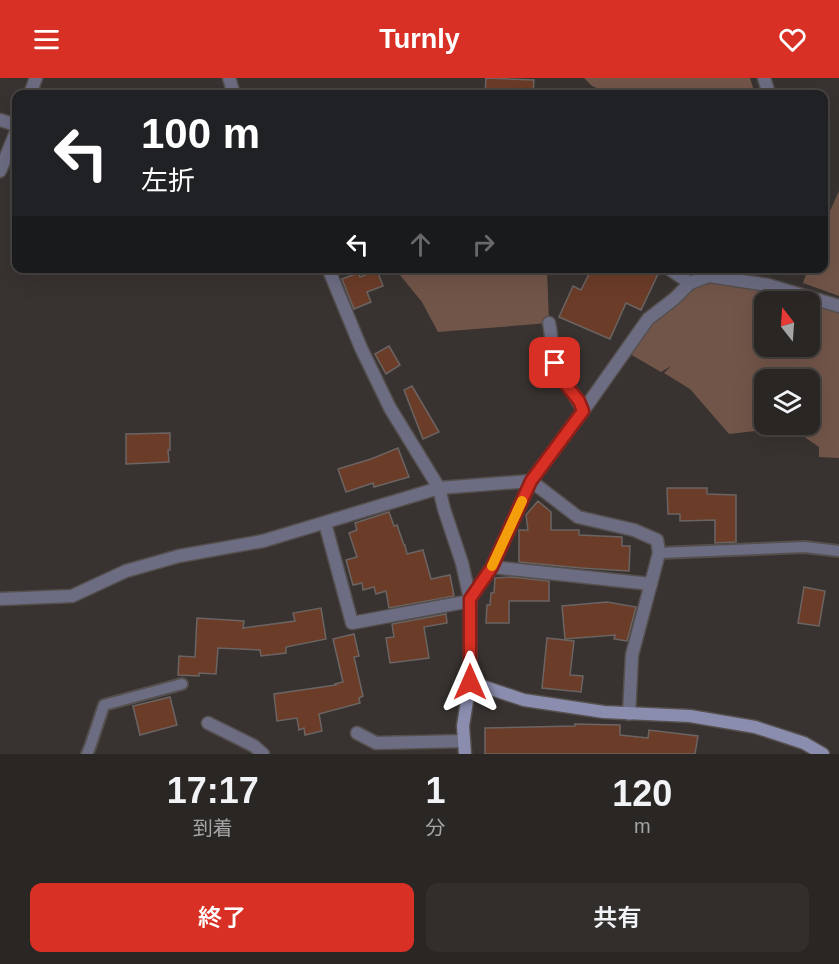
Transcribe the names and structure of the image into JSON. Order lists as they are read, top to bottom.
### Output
{
  "north": "top",
  "page": {
    "header": "Turnly",
    "turn": ["100 m", "左折"],
    "eta": [
      "17:17",
      "到着",
      "1",
      "分",
      "120",
      "m"
    ],
    "buttons": ["終了", "共有"]
  }
}
